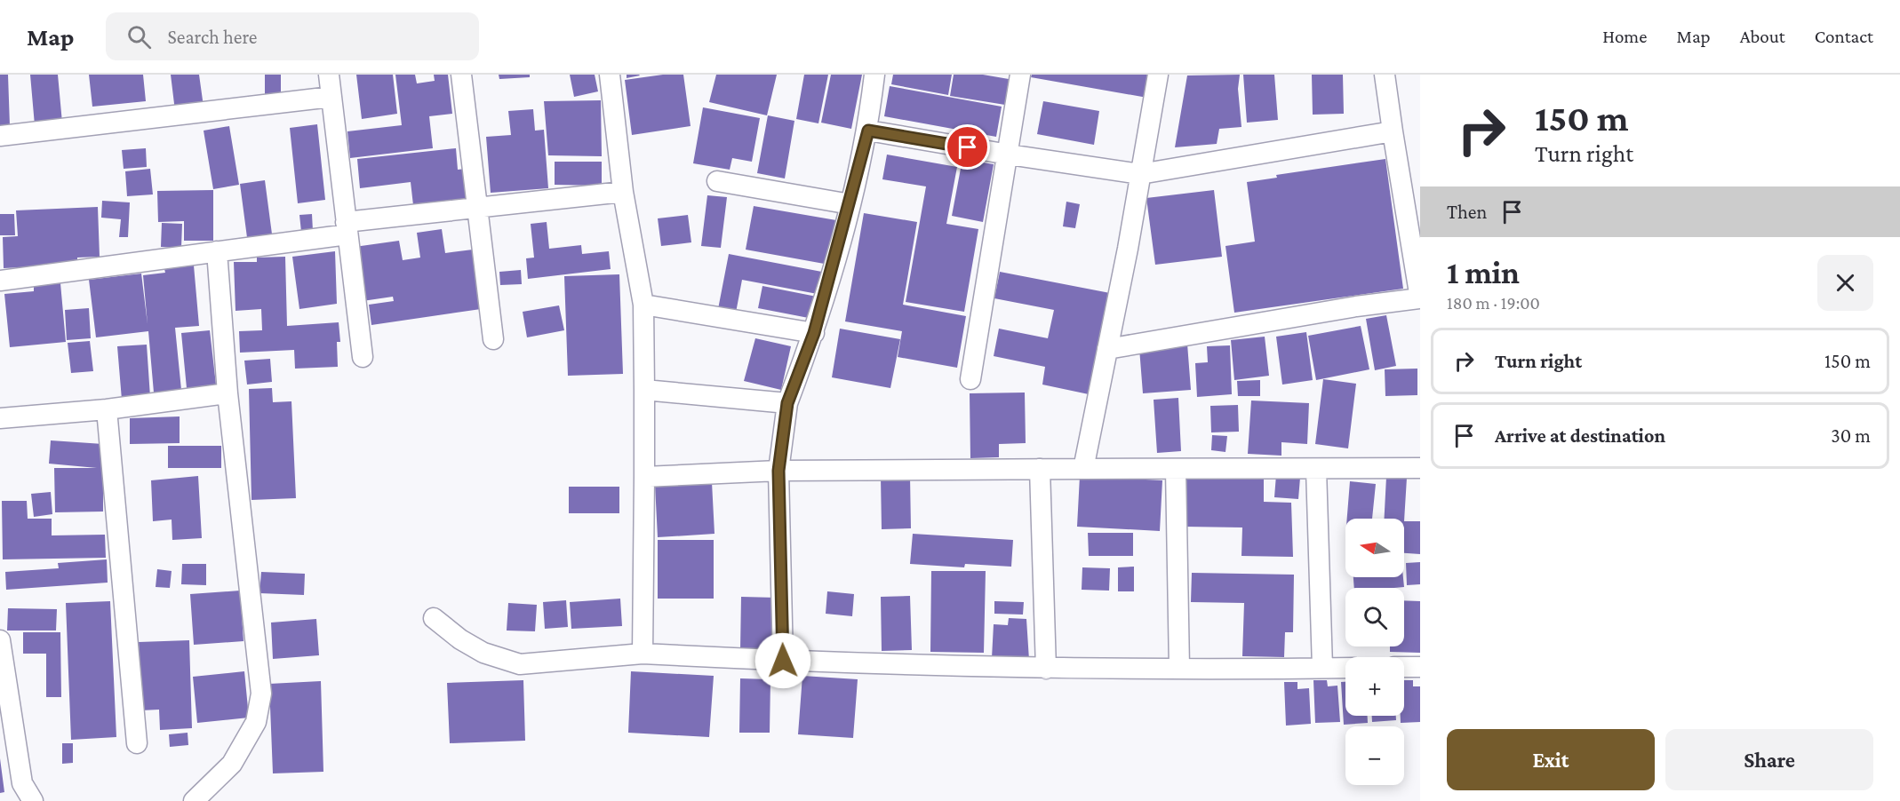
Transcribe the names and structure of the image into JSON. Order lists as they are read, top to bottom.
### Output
{
  "north": "left",
  "page": {
    "header": "Map",
    "search": "Search here",
    "nav": [
      "Home",
      "Map",
      "About",
      "Contact"
    ],
    "turn": ["150 m", "Turn right"],
    "then": "Then",
    "heading": ["1 min", "180 m · 19:00"],
    "list": [
      {
        "name": "Turn right",
        "value": "150 m"
      },
      {
        "name": "Arrive at destination",
        "value": "30 m"
      }
    ],
    "map_buttons": ["+", "−"],
    "buttons": ["Exit", "Share"]
  }
}
